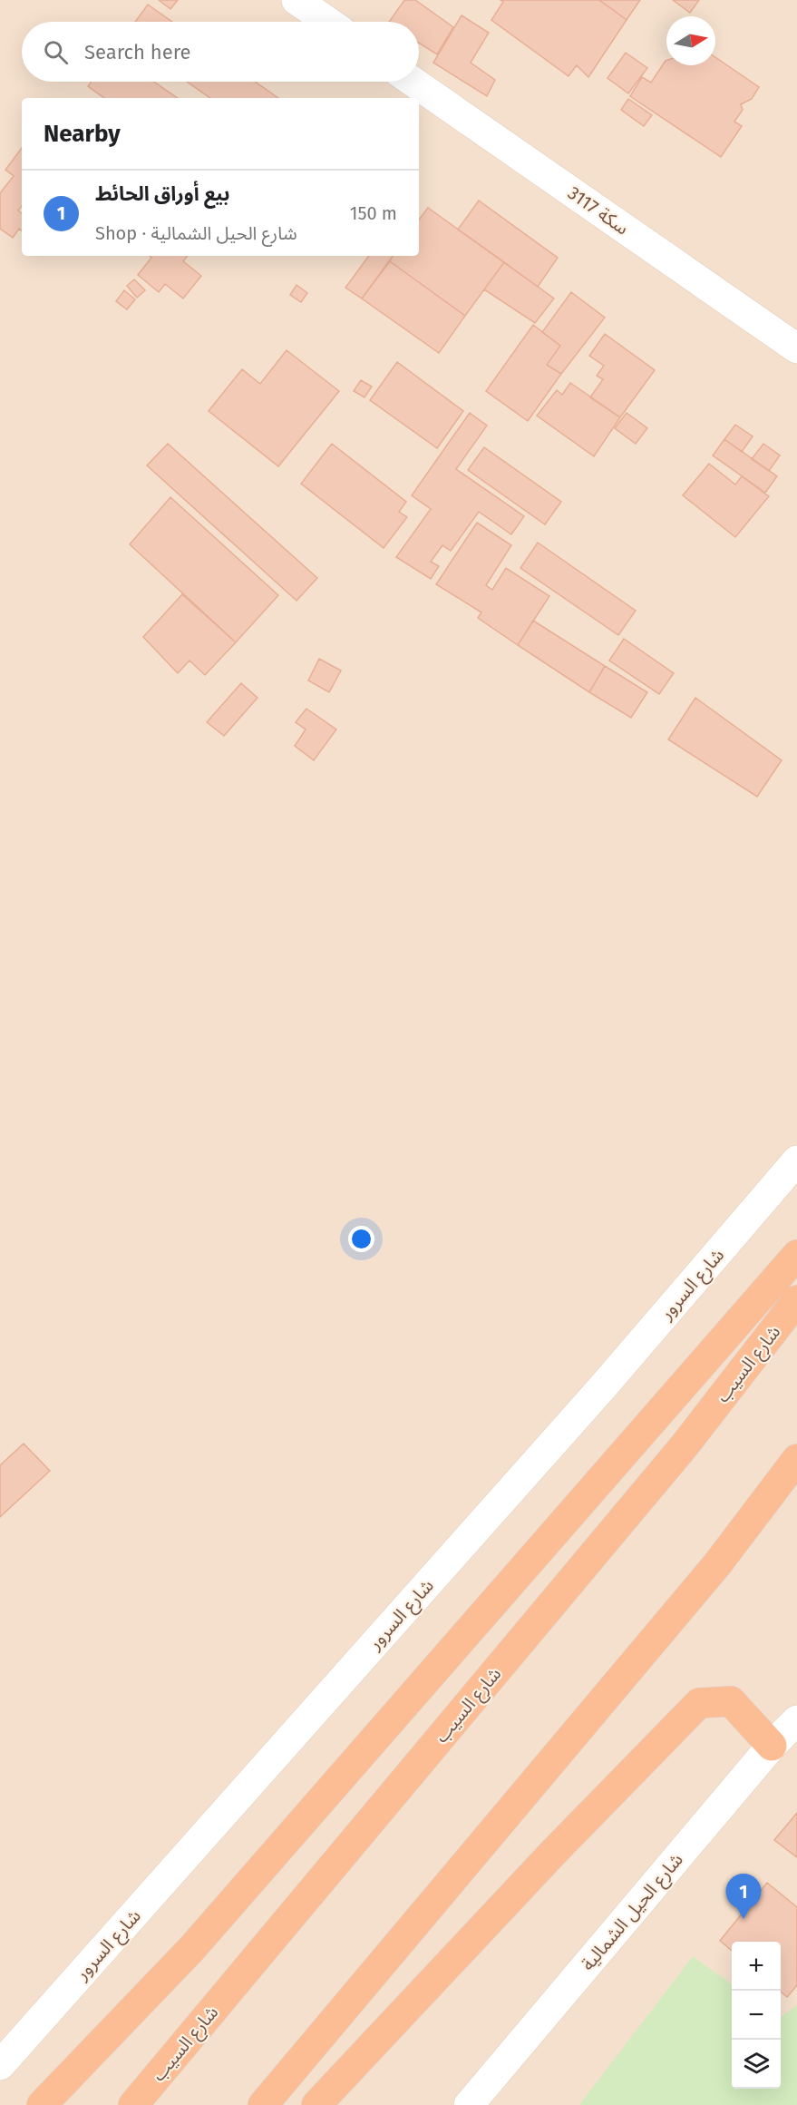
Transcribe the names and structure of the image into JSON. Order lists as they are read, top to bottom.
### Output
{
  "streets": {
    "highway": ["شارع السيب"],
    "street": ["سكة 3117", "شارع السرور", "شارع الحيل الشمالية"]
  },
  "north": "right",
  "page": {
    "search": "Search here",
    "heading": "Nearby",
    "list": [
      {
        "mark": "1",
        "name": "بيع أوراق الحائط",
        "note": "Shop · شارع الحيل الشمالية",
        "value": "150 m"
      }
    ],
    "pins": "1",
    "map_buttons": ["+", "−"]
  }
}
